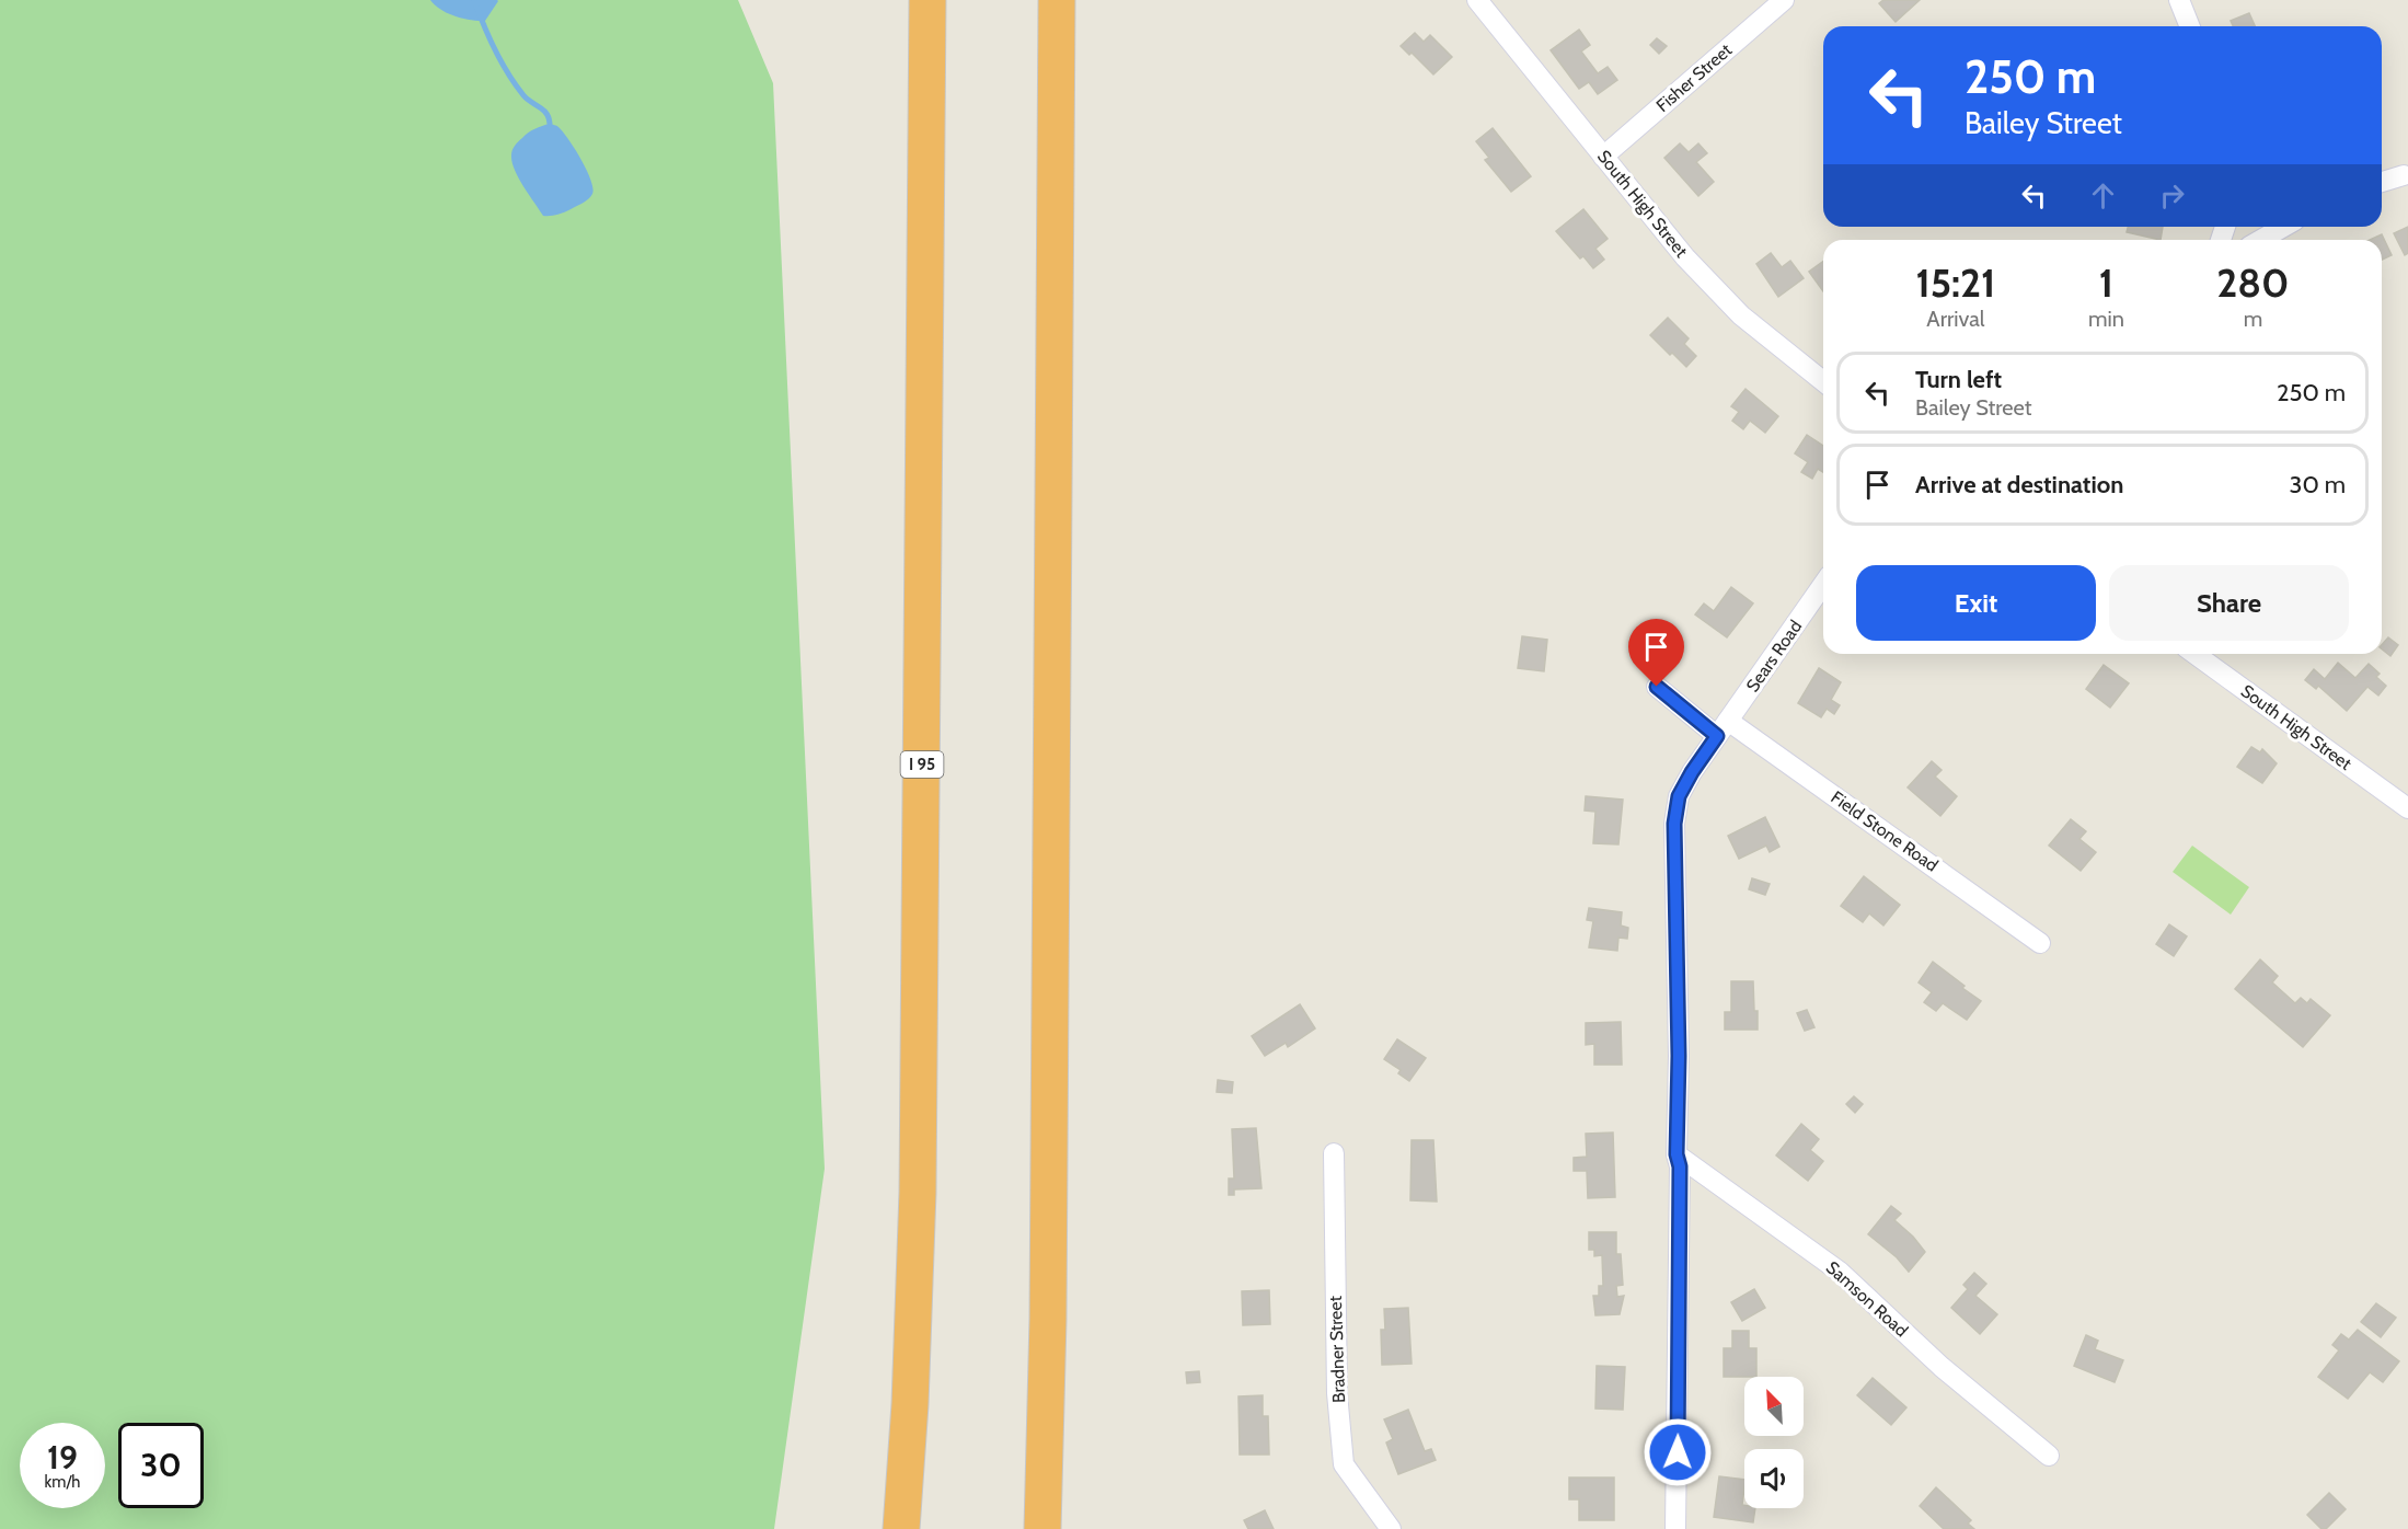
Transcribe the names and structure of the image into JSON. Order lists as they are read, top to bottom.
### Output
{
  "streets": {
    "highway": ["I 95"],
    "street": [
      "Fisher Street",
      "South High Street",
      "Sears Road",
      "Field Stone Road",
      "Samson Road",
      "Bradner Street"
    ]
  },
  "crossings": [
    ["Fisher Street", "South High Street"],
    ["Sears Road", "Field Stone Road"],
    ["Sears Road", "Samson Road"]
  ],
  "north": "top left",
  "page": {
    "turn": ["250 m", "Bailey Street"],
    "eta": [
      "15:21",
      "Arrival",
      "1",
      "min",
      "280",
      "m"
    ],
    "list": [
      {
        "name": "Turn left",
        "note": "Bailey Street",
        "value": "250 m"
      },
      {
        "name": "Arrive at destination",
        "value": "30 m"
      }
    ],
    "buttons": ["Exit", "Share"],
    "speed": "19 km/h",
    "limit": "30"
  }
}
